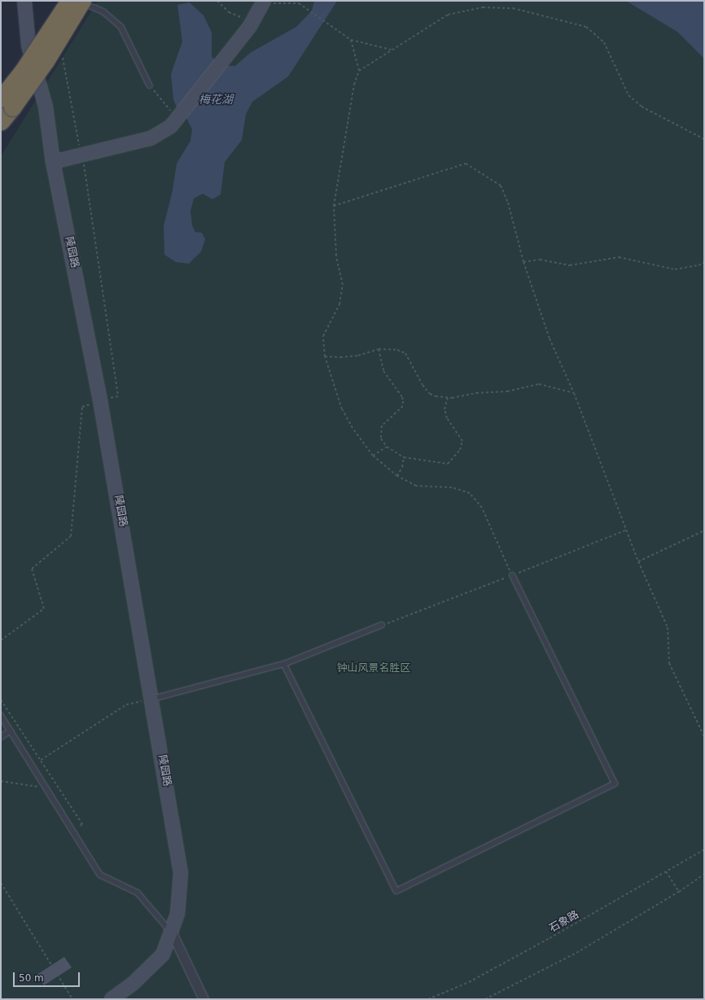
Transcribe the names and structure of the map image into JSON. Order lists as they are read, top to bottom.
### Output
{
  "streets": {
    "street": ["陵园路"],
    "path": ["石象路"]
  },
  "water": ["梅花湖"],
  "parks": ["钟山风景名胜区"],
  "scale_bar": "50 m"
}
